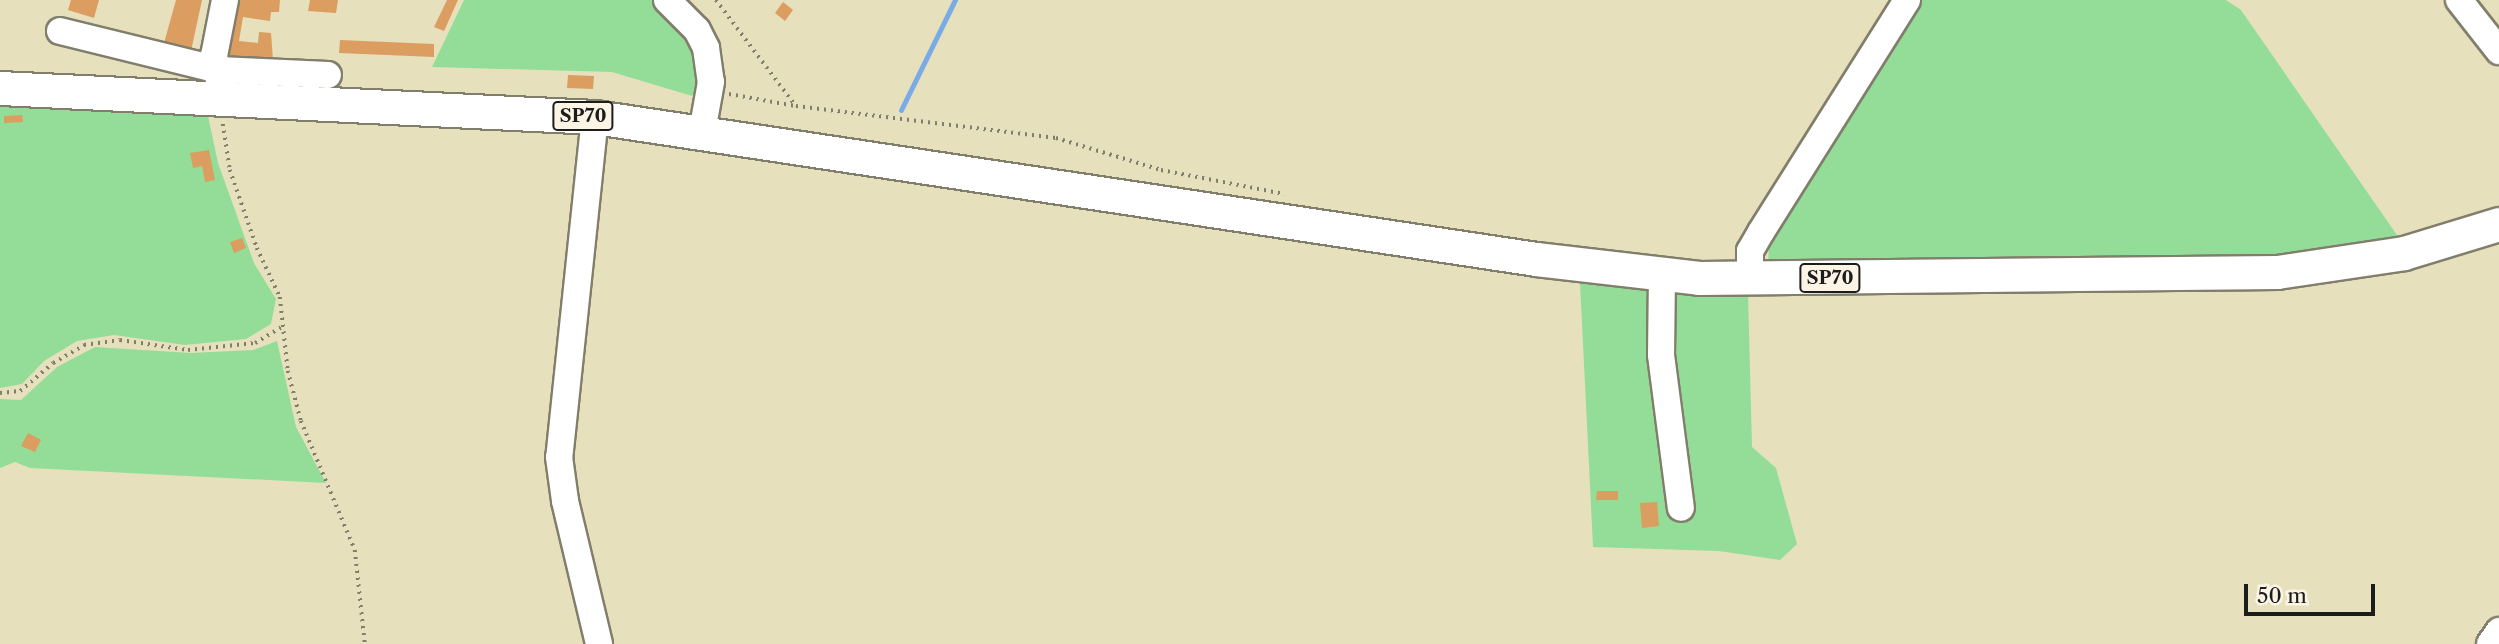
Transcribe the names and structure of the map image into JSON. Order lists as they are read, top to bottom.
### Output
{
  "streets": {
    "main road": ["SP70"]
  },
  "scale_bar": "50 m"
}
